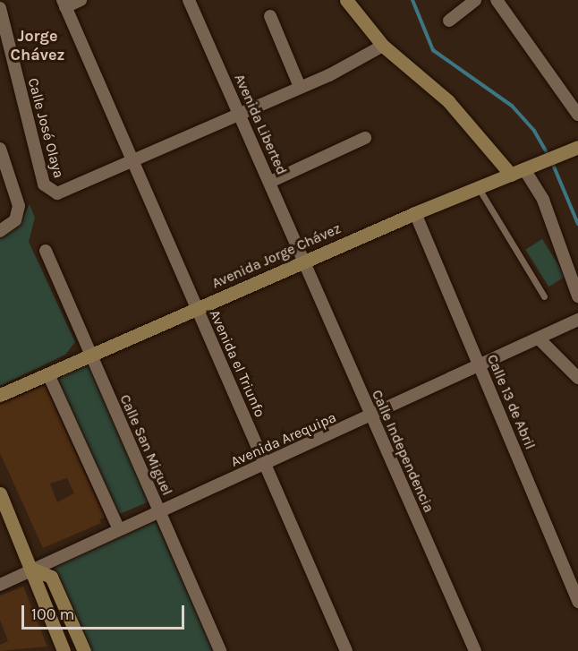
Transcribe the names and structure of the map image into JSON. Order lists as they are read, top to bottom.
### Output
{
  "streets": {
    "street": [
      "Avenida Liberted",
      "Calle José Olaya",
      "Avenida Jorge Chávez",
      "Avenida el Triunfo",
      "Calle 13 de Abril",
      "Avenida Arequipa",
      "Calle San Miguel",
      "Calle Independencia"
    ]
  },
  "crossings": [
    ["Avenida Liberted", "Avenida Jorge Chávez"],
    ["Avenida Liberted", "Calle Independencia"],
    ["Calle José Olaya", "Avenida el Triunfo"],
    ["Avenida Jorge Chávez", "Avenida el Triunfo"],
    ["Avenida Jorge Chávez", "Calle 13 de Abril"],
    ["Avenida Jorge Chávez", "Calle San Miguel"],
    ["Avenida Jorge Chávez", "Calle Independencia"],
    ["Avenida el Triunfo", "Avenida Arequipa"],
    ["Calle 13 de Abril", "Avenida Arequipa"],
    ["Avenida Arequipa", "Calle San Miguel"],
    ["Avenida Arequipa", "Calle Independencia"]
  ],
  "districts": ["Jorge Chávez"],
  "scale_bar": "100 m"
}
